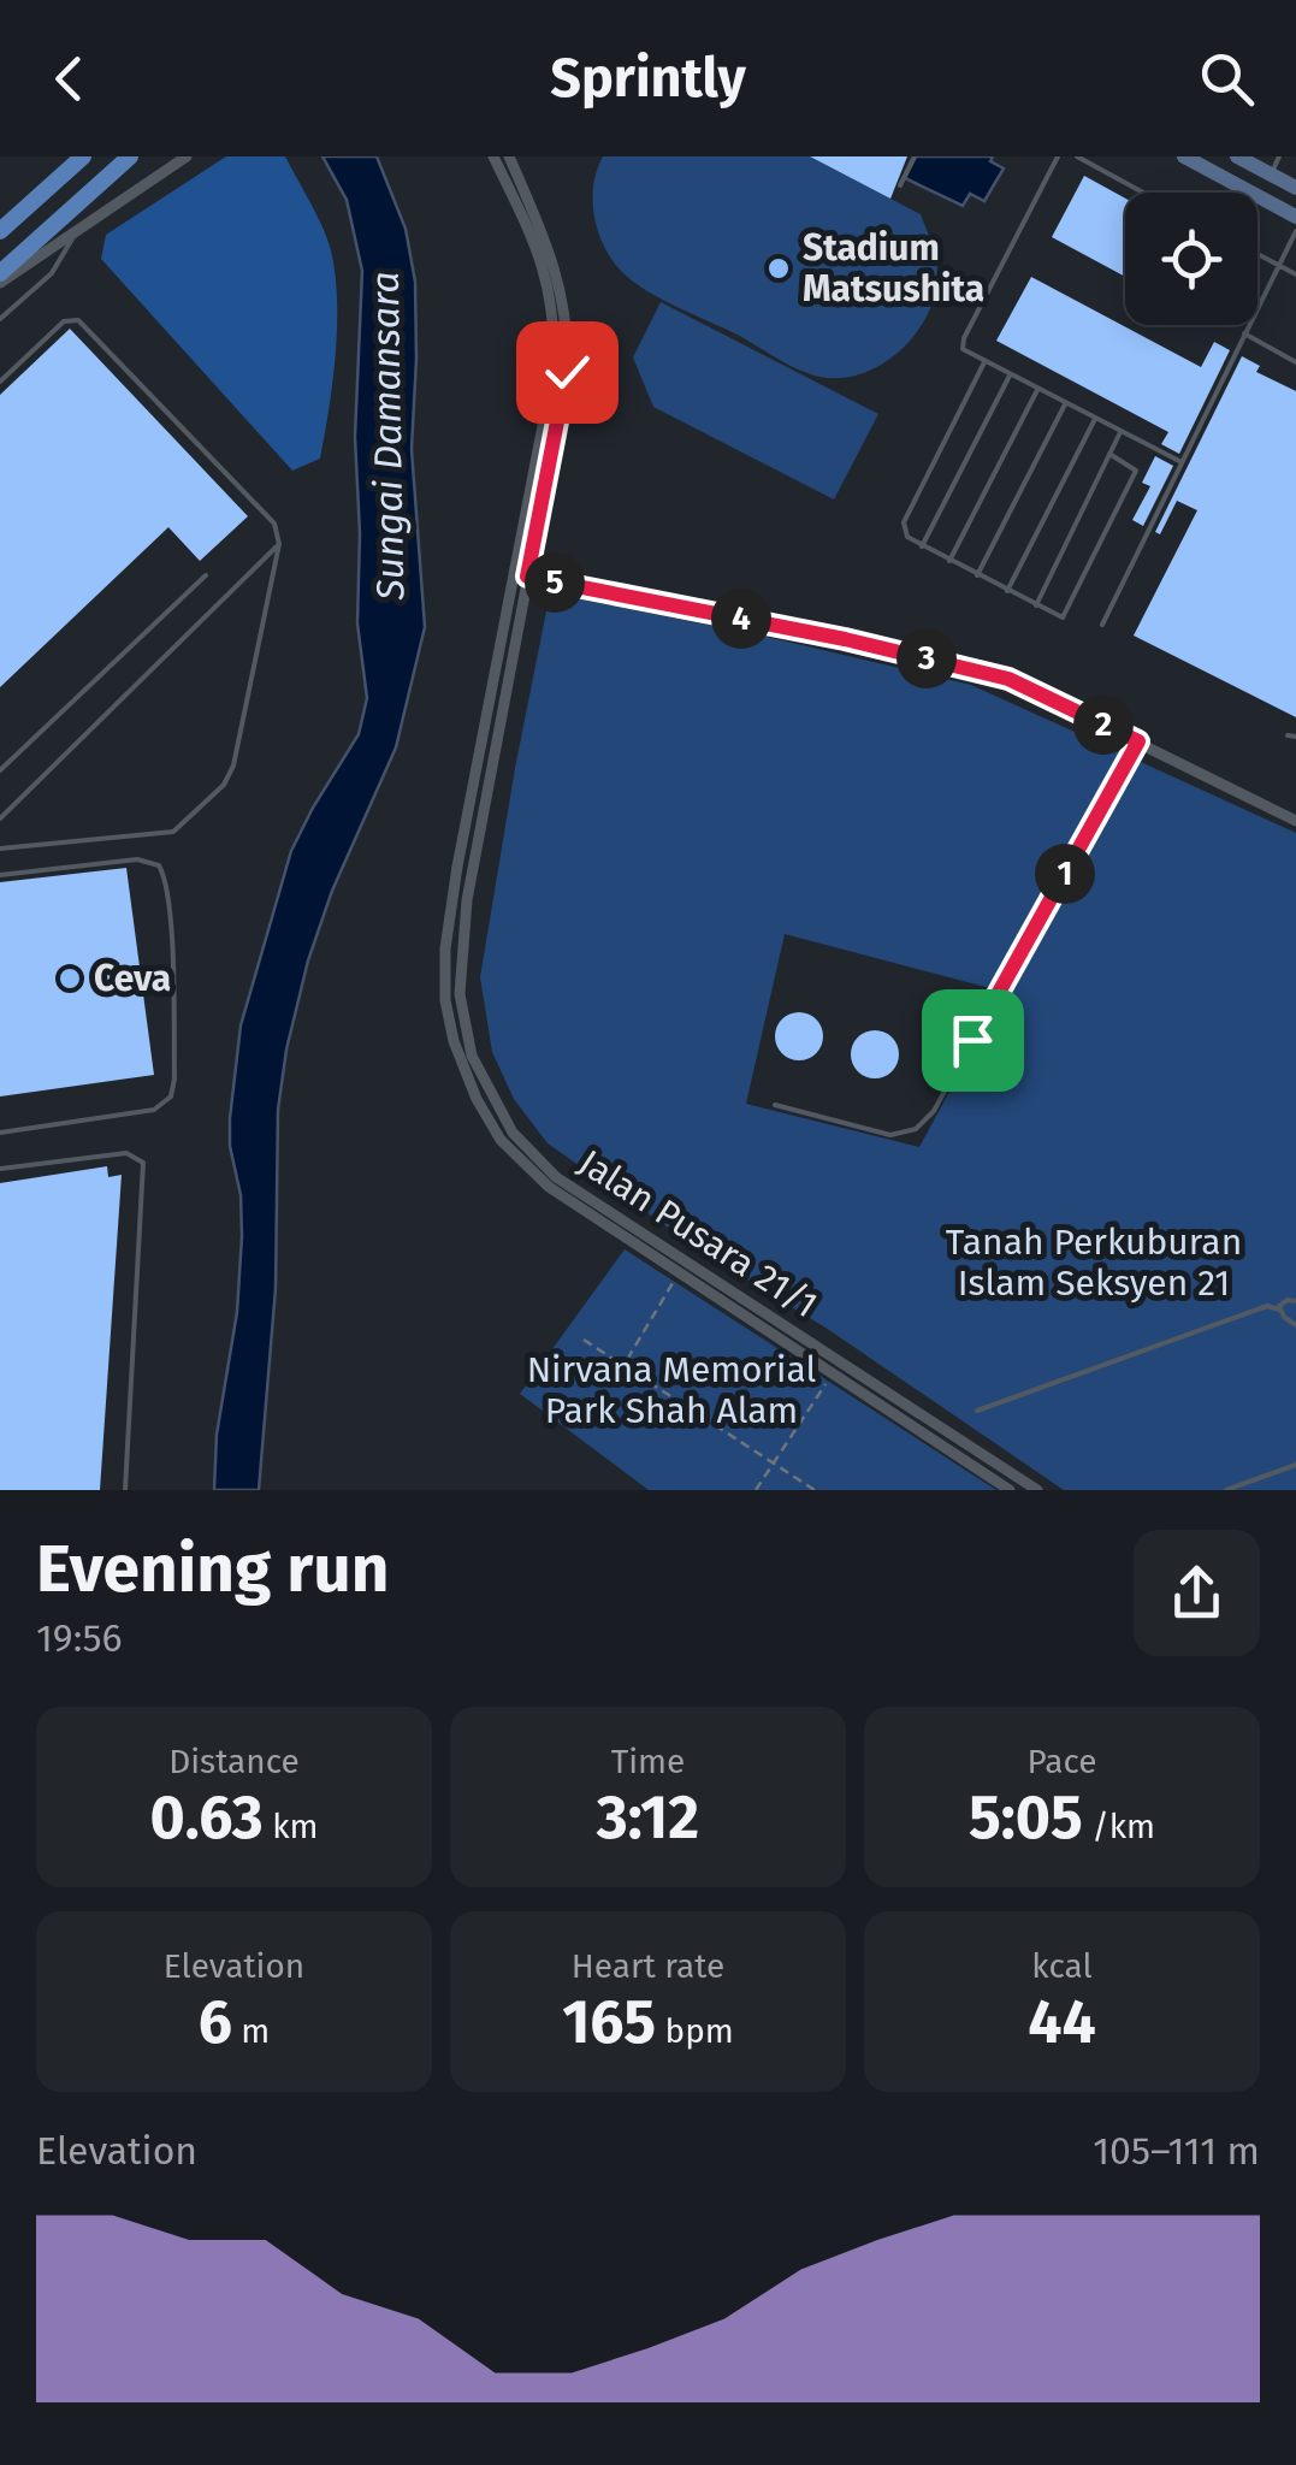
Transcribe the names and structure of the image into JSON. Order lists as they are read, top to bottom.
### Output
{
  "streets": {
    "street": ["Jalan Pusara 21/1"]
  },
  "water": ["Sungai Damansara"],
  "parks": ["Tanah Perkuburan Islam Seksyen 21", "Nirvana Memorial Park Shah Alam"],
  "places": ["Stadium Matsushita", "Ceva"],
  "page": {
    "header": "Sprintly",
    "pins": [
      "5",
      "4",
      "3",
      "2",
      "1"
    ],
    "heading": ["Evening run", "19:56"],
    "stats": [
      ["Distance", "0.63 km"],
      ["Time", "3:12"],
      ["Pace", "5:05 /km"],
      ["Elevation", "6 m"],
      ["Heart rate", "165 bpm"],
      ["kcal", "44"]
    ],
    "chart": ["Elevation", "105–111 m"]
  }
}
